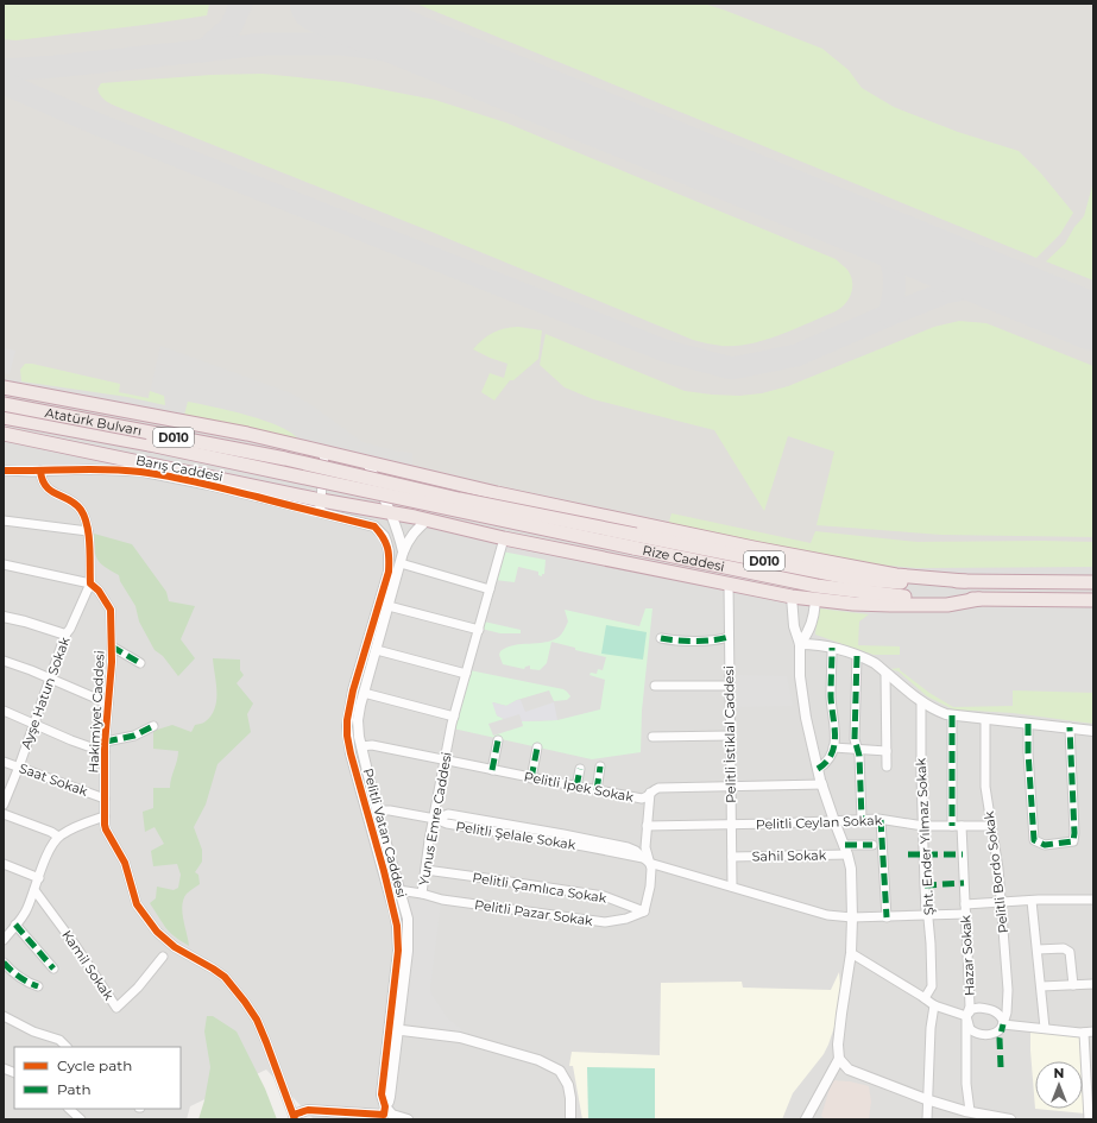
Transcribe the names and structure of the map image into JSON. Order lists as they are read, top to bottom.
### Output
{
  "streets": {
    "highway": ["Atatürk Bulvarı", "D010", "Rize Caddesi"],
    "street": [
      "Barış Caddesi",
      "Ayşe Hatun Sokak",
      "Hakimiyet Caddesi",
      "Pelitli İstiklal Caddesi",
      "Saat Sokak",
      "Pelitli İpek Sokak",
      "Yunus Emre Caddesi",
      "Pelitli Ceylan Sokak",
      "Pelitli Vatan Caddesi",
      "Pelitli Şelale Sokak",
      "Şht. Ender Yılmaz Sokak",
      "Sahil Sokak",
      "Pelitli Bordo Sokak",
      "Pelitli Çamlıca Sokak",
      "Pelitli Pazar Sokak",
      "Hazar Sokak",
      "Kamil Sokak"
    ]
  },
  "crossings": [
    ["Atatürk Bulvarı", "Rize Caddesi"],
    ["Barış Caddesi", "Pelitli Vatan Caddesi"],
    ["Ayşe Hatun Sokak", "Hakimiyet Caddesi"],
    ["Ayşe Hatun Sokak", "Saat Sokak"],
    ["Hakimiyet Caddesi", "Saat Sokak"],
    ["Pelitli İstiklal Caddesi", "Pelitli İpek Sokak"],
    ["Pelitli İstiklal Caddesi", "Pelitli Ceylan Sokak"],
    ["Pelitli İstiklal Caddesi", "Pelitli Şelale Sokak"],
    ["Pelitli İstiklal Caddesi", "Sahil Sokak"],
    ["Pelitli İpek Sokak", "Yunus Emre Caddesi"],
    ["Pelitli İpek Sokak", "Pelitli Vatan Caddesi"],
    ["Yunus Emre Caddesi", "Pelitli Vatan Caddesi"],
    ["Yunus Emre Caddesi", "Pelitli Şelale Sokak"],
    ["Yunus Emre Caddesi", "Pelitli Çamlıca Sokak"],
    ["Yunus Emre Caddesi", "Pelitli Pazar Sokak"],
    ["Pelitli Ceylan Sokak", "Şht. Ender Yılmaz Sokak"],
    ["Pelitli Ceylan Sokak", "Pelitli Bordo Sokak"],
    ["Pelitli Ceylan Sokak", "Hazar Sokak"],
    ["Pelitli Vatan Caddesi", "Pelitli Şelale Sokak"],
    ["Pelitli Şelale Sokak", "Şht. Ender Yılmaz Sokak"],
    ["Pelitli Şelale Sokak", "Hazar Sokak"],
    ["Pelitli Bordo Sokak", "Hazar Sokak"],
    ["Pelitli Çamlıca Sokak", "Pelitli Pazar Sokak"]
  ],
  "legend": ["Cycle path", "Path"],
  "north": "top"
}
